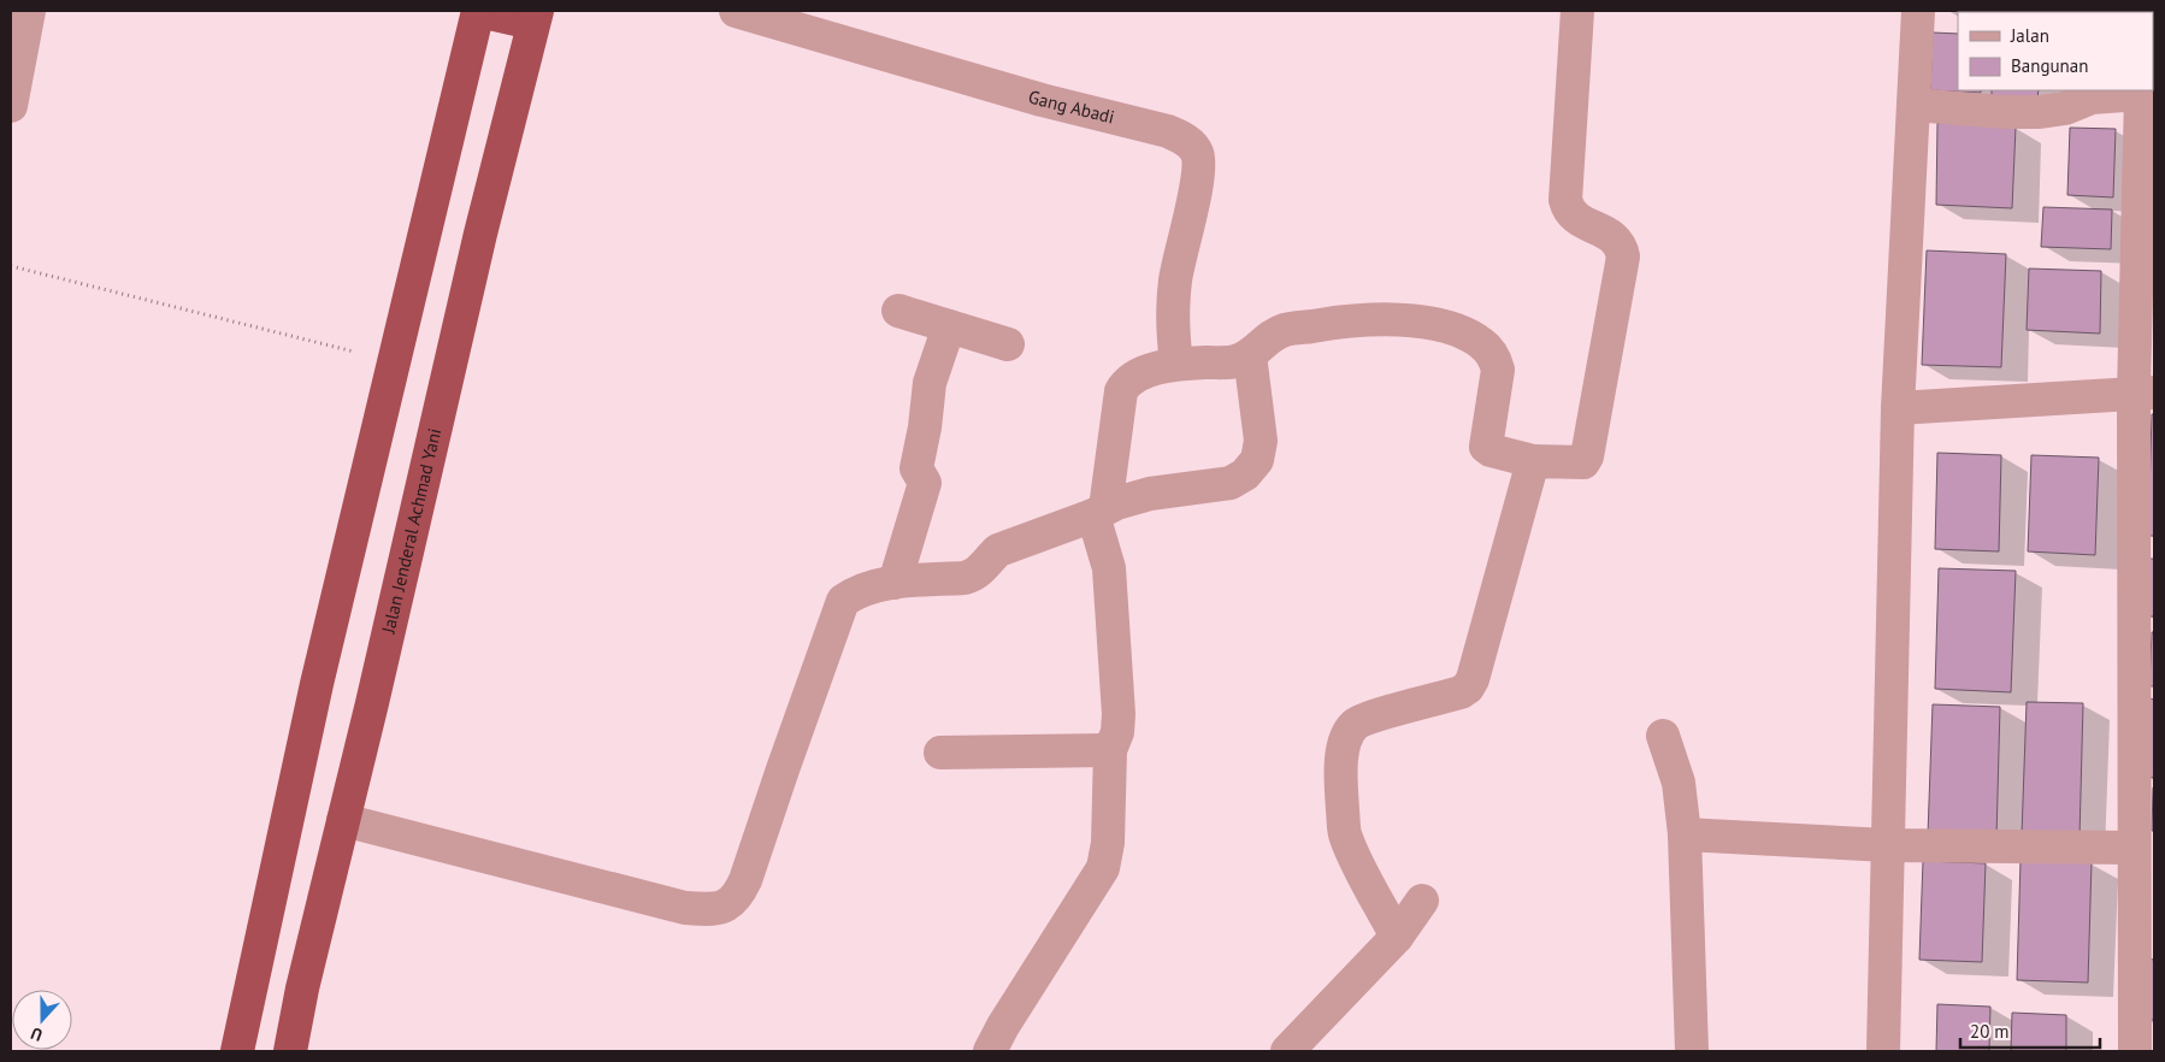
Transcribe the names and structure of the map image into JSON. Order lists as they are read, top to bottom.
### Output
{
  "streets": {
    "highway": ["Jalan Jenderal Achmad Yani"],
    "street": ["Gang Abadi"]
  },
  "legend": ["Jalan", "Bangunan"],
  "scale_bar": "20 m",
  "north": "bottom"
}
